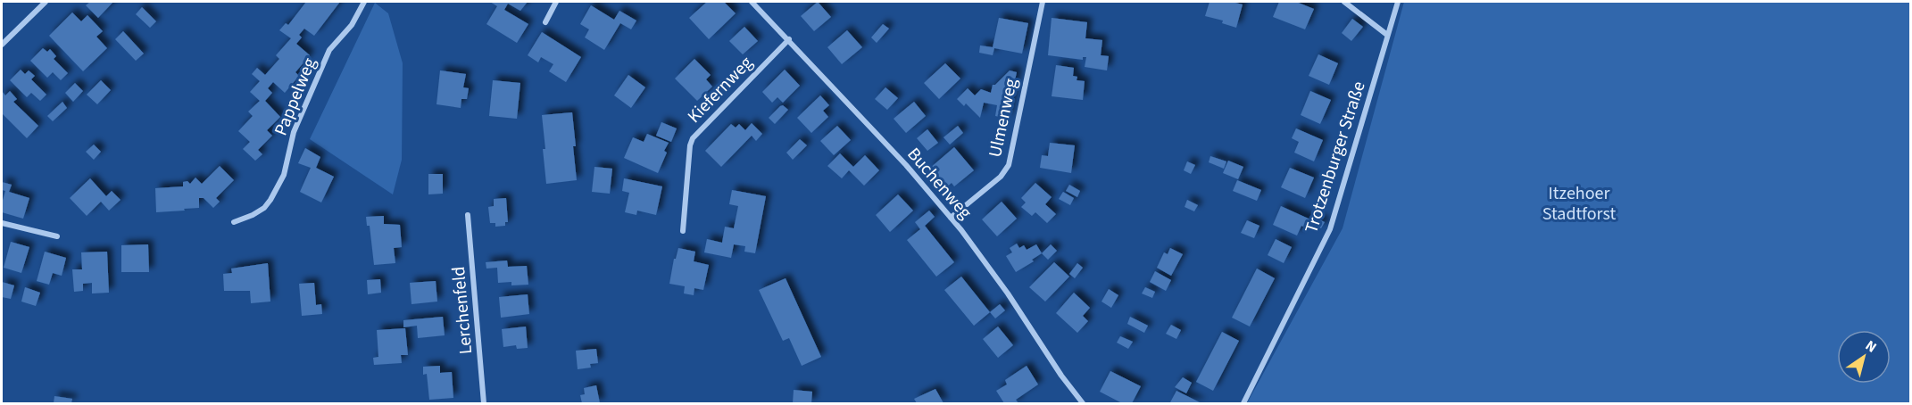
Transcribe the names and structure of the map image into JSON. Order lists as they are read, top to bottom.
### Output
{
  "streets": {
    "street": [
      "Kiefernweg",
      "Pappelweg",
      "Ulmenweg",
      "Trotzenburger Straße",
      "Buchenweg",
      "Lerchenfeld"
    ]
  },
  "crossings": [
    ["Kiefernweg", "Buchenweg"],
    ["Ulmenweg", "Buchenweg"]
  ],
  "parks": ["Itzehoer Stadtforst"],
  "north": "top right"
}
